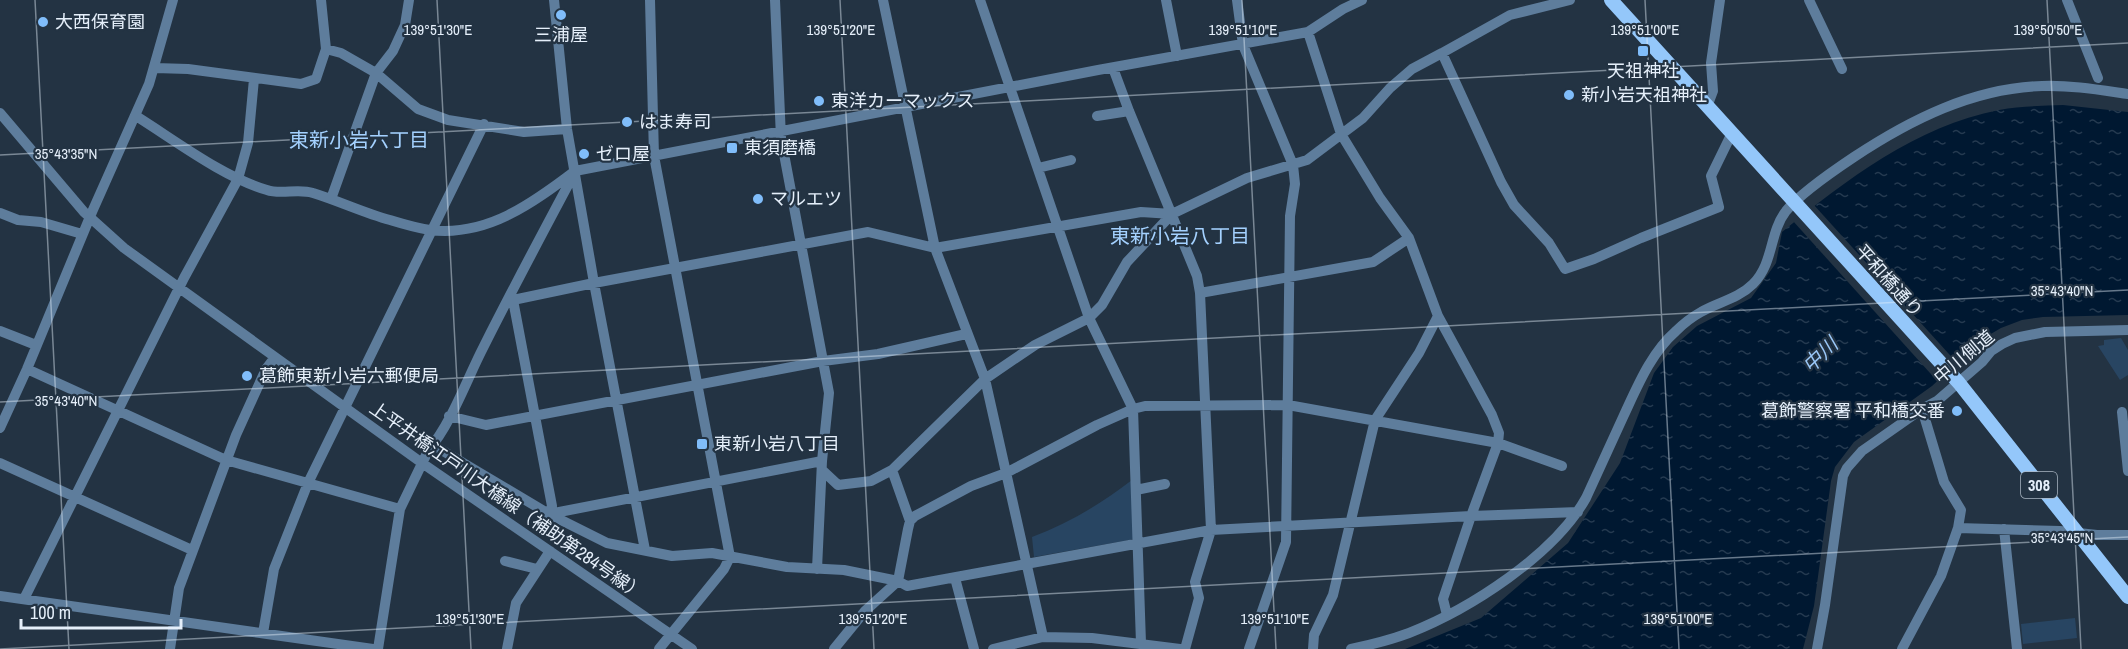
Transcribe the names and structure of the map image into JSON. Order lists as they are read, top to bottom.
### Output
{
  "streets": {
    "main road": ["平和橋通り", "308"],
    "street": ["中川側道", "上平井橋江戸川大橋線（補助第284号線）"]
  },
  "crossings": [
    ["平和橋通り", "中川側道"]
  ],
  "districts": ["東新小岩六丁目", "東新小岩八丁目"],
  "water": ["中川"],
  "places": {
    "other": [
      "三浦屋",
      "大西保育園",
      "新小岩天祖神社",
      "東洋カーマックス",
      "はま寿司",
      "ゼロ屋",
      "マルエツ",
      "葛飾東新小岩六郵便局",
      "葛飾警察署 平和橋交番"
    ],
    "transit": ["天祖神社", "東須磨橋", "東新小岩八丁目"]
  },
  "scale_bar": "100 m",
  "coordinates": [
    "139°51'30\"E",
    "139°51'20\"E",
    "139°51'10\"E",
    "139°51'00\"E",
    "139°50'50\"E",
    "35°43'35\"N",
    "35°43'40\"N",
    "35°43'45\"N"
  ]
}
